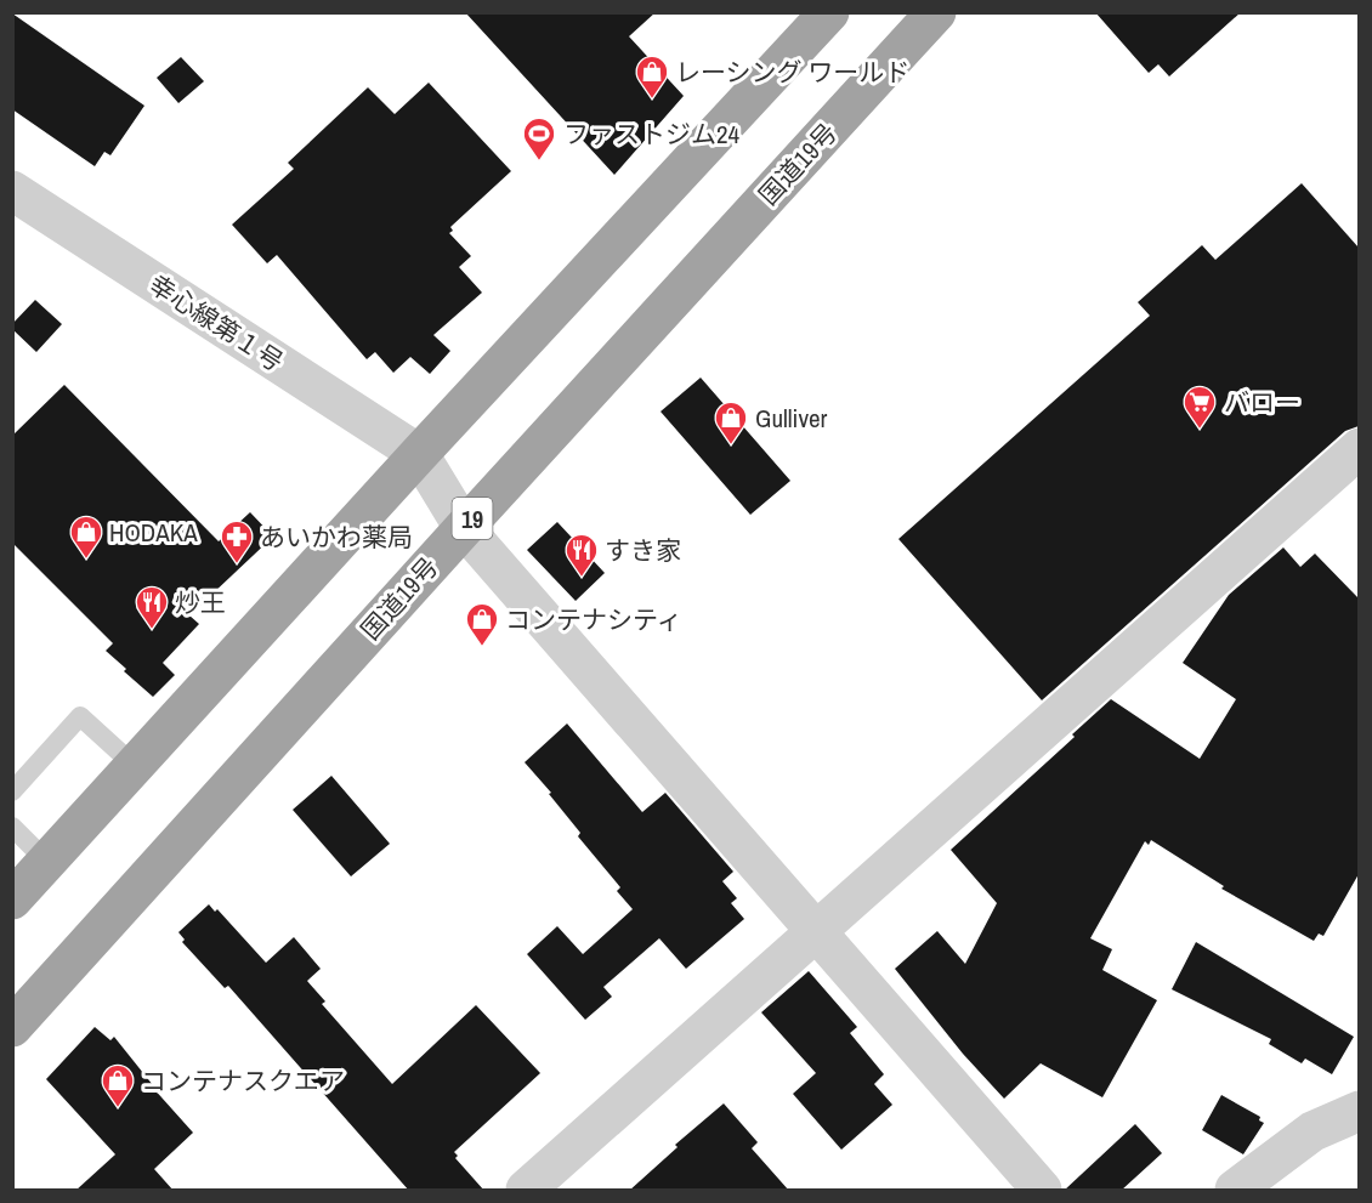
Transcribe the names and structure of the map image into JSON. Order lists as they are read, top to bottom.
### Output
{
  "streets": {
    "highway": ["国道19号", "19"],
    "street": ["幸心線第１号"]
  },
  "places": {
    "shop": [
      "レーシング ワールド",
      "Gulliver",
      "HODAKA",
      "コンテナシティ",
      "コンテナスクエア"
    ],
    "sports": ["ファストジム24"],
    "supermarket": ["バロー"],
    "pharmacy": ["あいかわ薬局"],
    "restaurant": ["すき家", "炒王"]
  }
}
